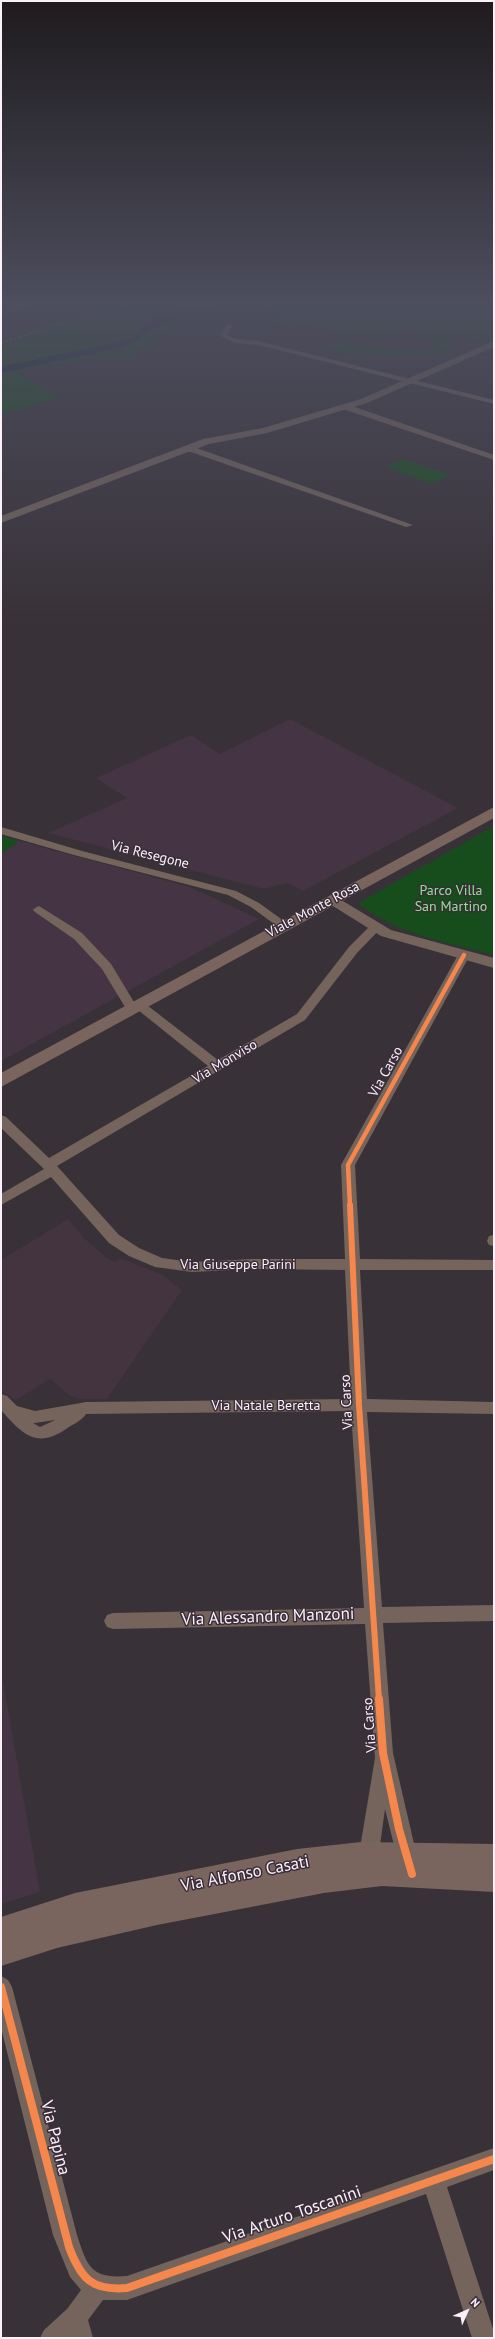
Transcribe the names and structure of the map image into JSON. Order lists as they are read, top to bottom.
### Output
{
  "streets": {
    "main road": ["Viale Monte Rosa", "Via Alfonso Casati"],
    "street": [
      "Via Resegone",
      "Via Monviso",
      "Via Carso",
      "Via Giuseppe Parini",
      "Via Natale Beretta",
      "Via Alessandro Manzoni",
      "Via Papina",
      "Via Arturo Toscanini"
    ]
  },
  "crossings": [
    ["Via Resegone", "Viale Monte Rosa"],
    ["Via Monviso", "Via Giuseppe Parini"],
    ["Via Carso", "Via Giuseppe Parini"],
    ["Via Carso", "Via Natale Beretta"],
    ["Via Carso", "Via Alessandro Manzoni"],
    ["Via Carso", "Via Alfonso Casati"],
    ["Via Papina", "Via Arturo Toscanini"]
  ],
  "parks": ["Parco Villa San Martino"],
  "north": "top right"
}
